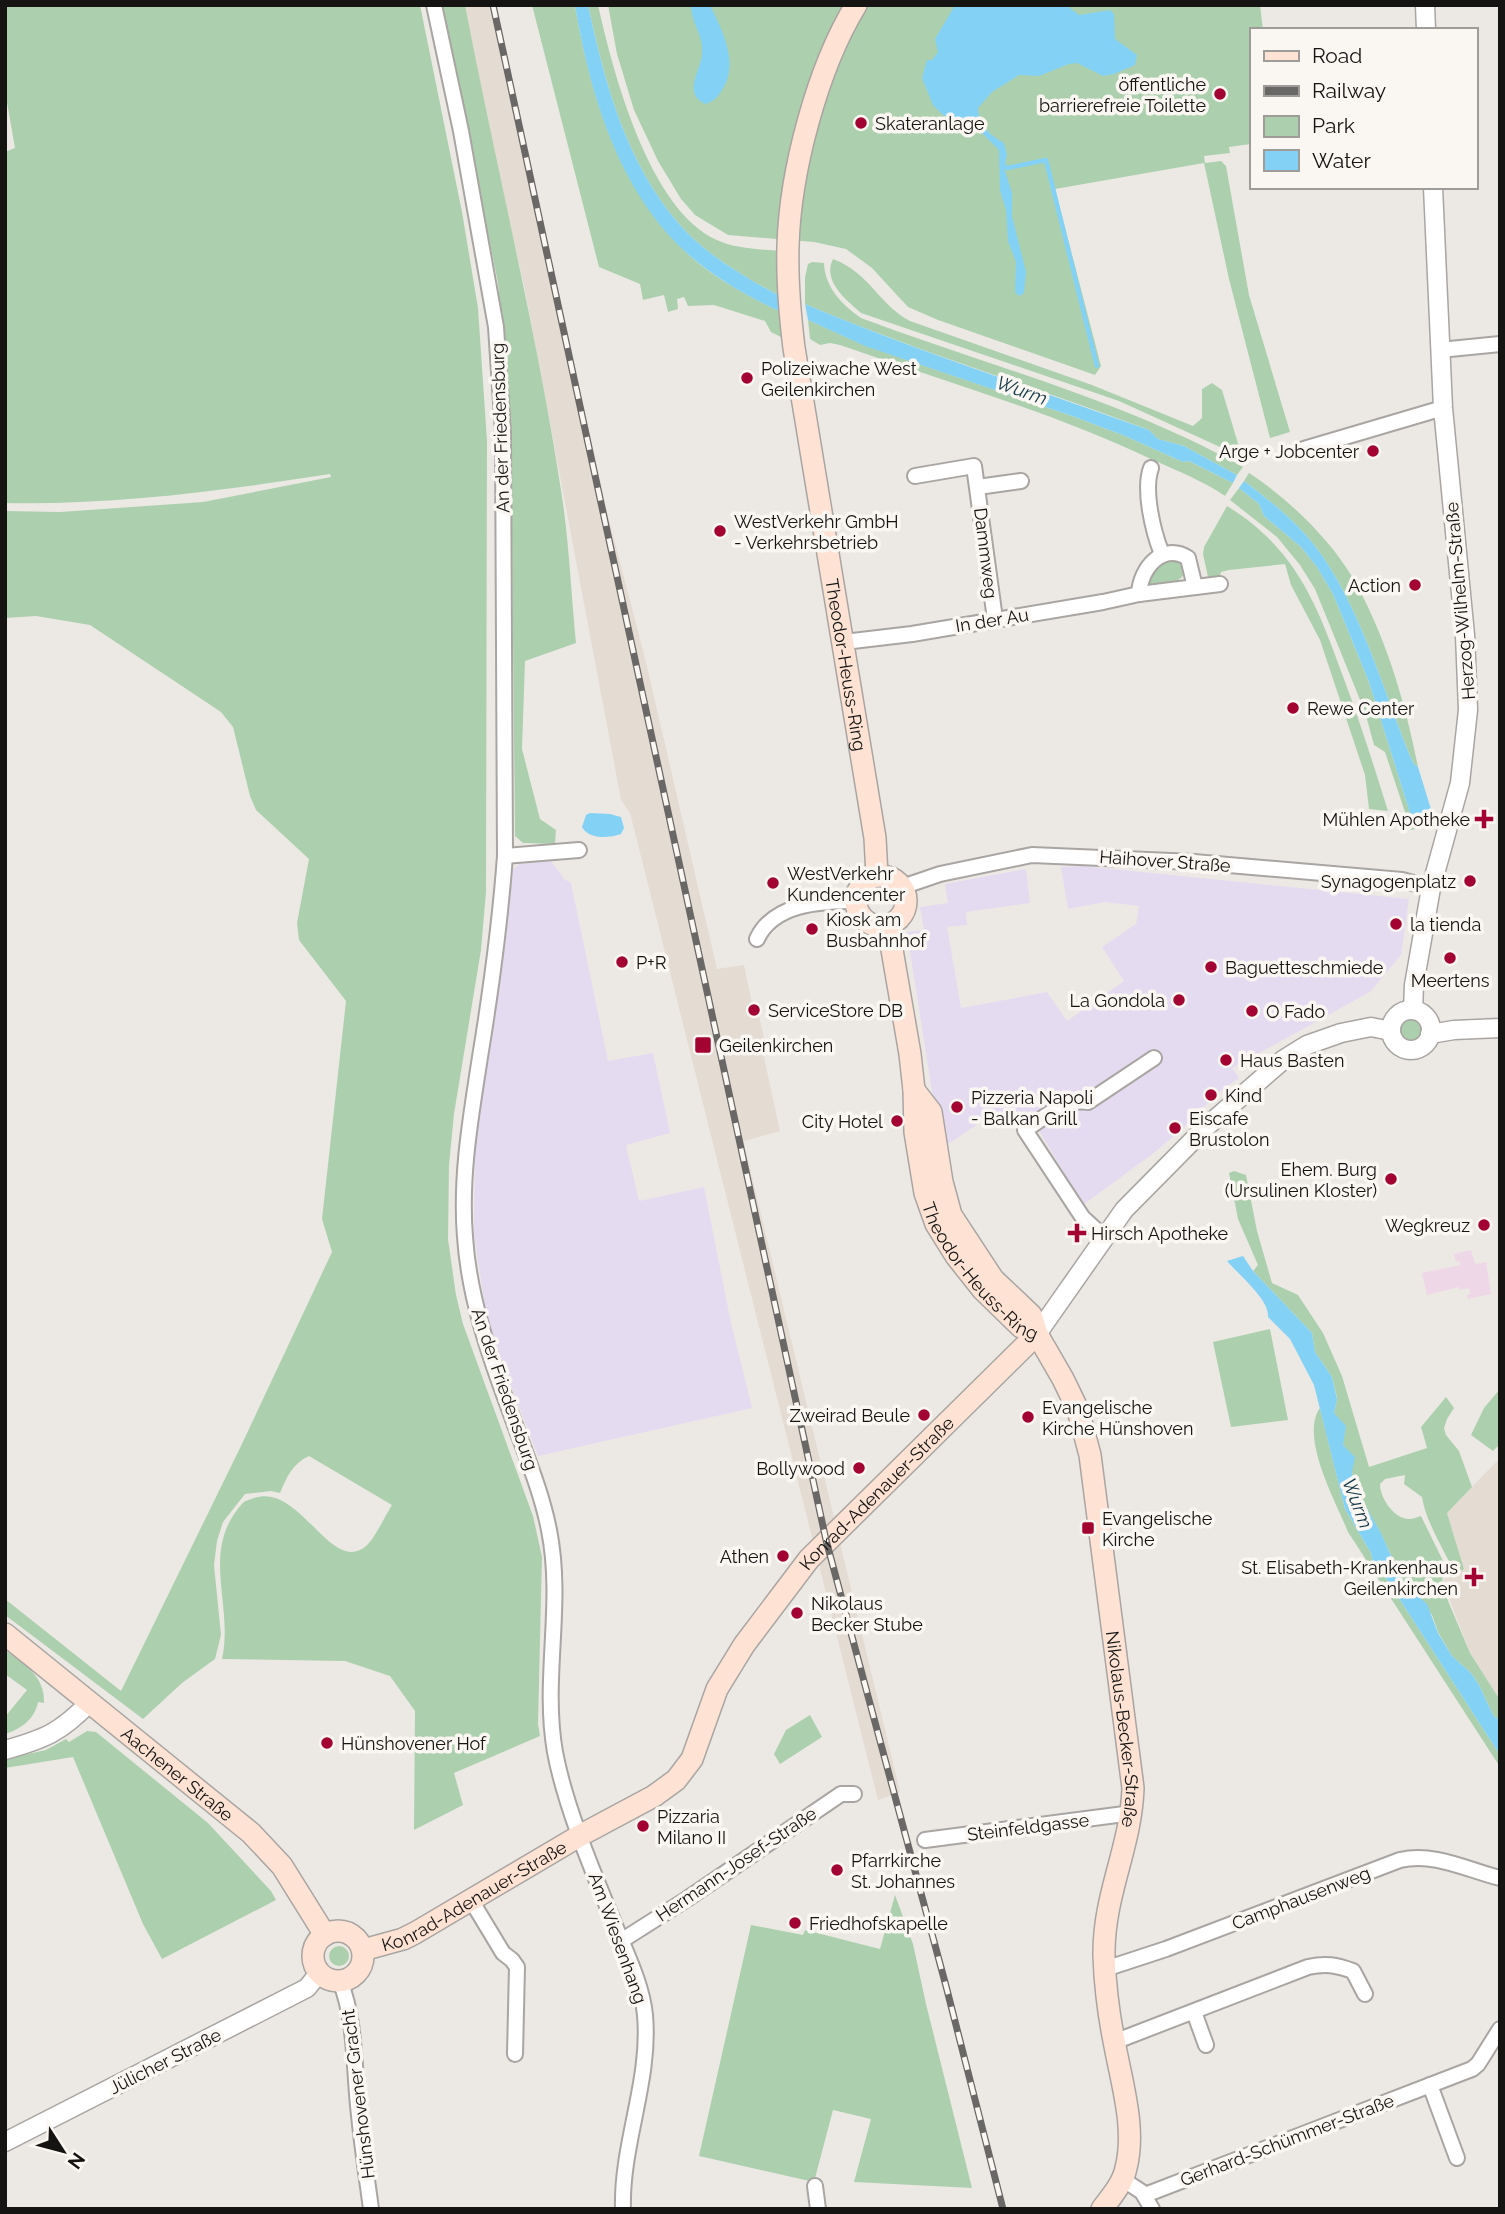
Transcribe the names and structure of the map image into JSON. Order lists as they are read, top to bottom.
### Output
{
  "streets": {
    "main road": [
      "Theodor-Heuss-Ring",
      "Konrad-Adenauer-Straße",
      "Nikolaus-Becker-Straße",
      "Aachener Straße"
    ],
    "street": [
      "An der Friedensburg",
      "Dammweg",
      "Herzog-Wilhelm-Straße",
      "In der Au",
      "Haihover Straße",
      "Steinfeldgasse",
      "Hermann-Josef-Straße",
      "Camphausenweg",
      "Am Wiesenhang",
      "Jülicher Straße",
      "Hünshovener Gracht",
      "Gerhard-Schümmer-Straße"
    ]
  },
  "crossings": [
    ["An der Friedensburg", "Konrad-Adenauer-Straße"],
    ["An der Friedensburg", "Am Wiesenhang"],
    ["Dammweg", "In der Au"],
    ["Herzog-Wilhelm-Straße", "Haihover Straße"],
    ["Herzog-Wilhelm-Straße", "Konrad-Adenauer-Straße"],
    ["In der Au", "Theodor-Heuss-Ring"],
    ["Theodor-Heuss-Ring", "Haihover Straße"],
    ["Theodor-Heuss-Ring", "Konrad-Adenauer-Straße"],
    ["Theodor-Heuss-Ring", "Nikolaus-Becker-Straße"],
    ["Konrad-Adenauer-Straße", "Nikolaus-Becker-Straße"],
    ["Konrad-Adenauer-Straße", "Aachener Straße"],
    ["Konrad-Adenauer-Straße", "Am Wiesenhang"],
    ["Konrad-Adenauer-Straße", "Jülicher Straße"],
    ["Konrad-Adenauer-Straße", "Hünshovener Gracht"],
    ["Nikolaus-Becker-Straße", "Steinfeldgasse"],
    ["Nikolaus-Becker-Straße", "Camphausenweg"],
    ["Aachener Straße", "Jülicher Straße"],
    ["Aachener Straße", "Hünshovener Gracht"],
    ["Hermann-Josef-Straße", "Am Wiesenhang"],
    ["Jülicher Straße", "Hünshovener Gracht"]
  ],
  "water": ["Wurm"],
  "places": {
    "other": [
      "öffentliche barrierefreie Toilette",
      "Skateranlage",
      "Polizeiwache West Geilenkirchen",
      "Arge + Jobcenter",
      "WestVerkehr GmbH - Verkehrsbetrieb",
      "Action",
      "Rewe Center",
      "Synagogenplatz",
      "WestVerkehr Kundencenter",
      "la tienda",
      "Kiosk am Busbahnhof",
      "Meertens",
      "P+R",
      "Baguetteschmiede",
      "La Gondola",
      "ServiceStore DB",
      "O Fado",
      "Haus Basten",
      "Kind",
      "Pizzeria Napoli - Balkan Grill",
      "City Hotel",
      "Eiscafe Brustolon",
      "Ehem. Burg (Ursulinen Kloster)",
      "Wegkreuz",
      "Zweirad Beule",
      "Evangelische Kirche Hünshoven",
      "Bollywood",
      "Athen",
      "Nikolaus Becker Stube",
      "Hünshovener Hof",
      "Pizzaria Milano II",
      "Pfarrkirche St. Johannes",
      "Friedhofskapelle"
    ],
    "health": ["Mühlen Apotheke", "Hirsch Apotheke", "St. Elisabeth-Krankenhaus Geilenkirchen"],
    "transit": ["Geilenkirchen", "Evangelische Kirche"]
  },
  "legend": [
    "Road",
    "Railway",
    "Park",
    "Water"
  ],
  "north": "bottom right"
}
